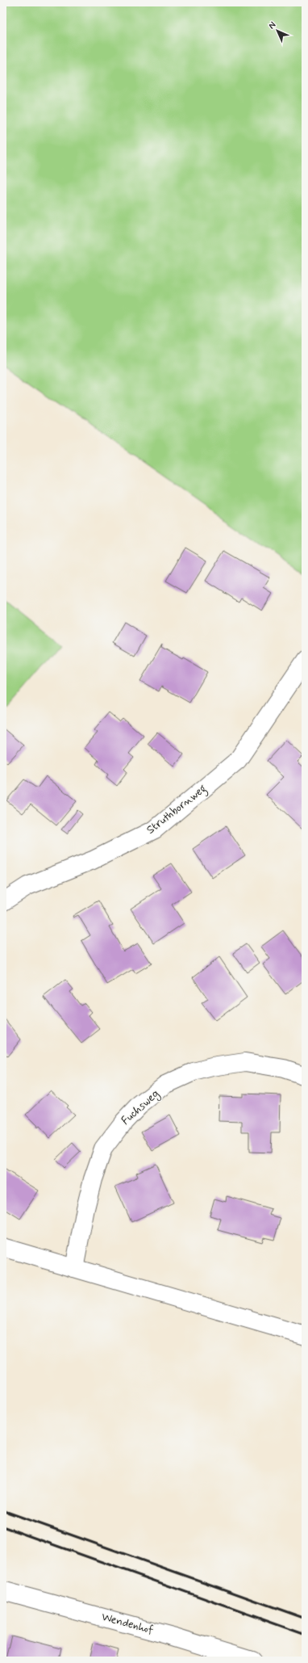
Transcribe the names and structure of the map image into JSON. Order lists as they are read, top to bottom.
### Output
{
  "streets": {
    "street": ["Struthbornweg", "Fuchsweg", "Wendenhof"]
  },
  "north": "top left"
}
